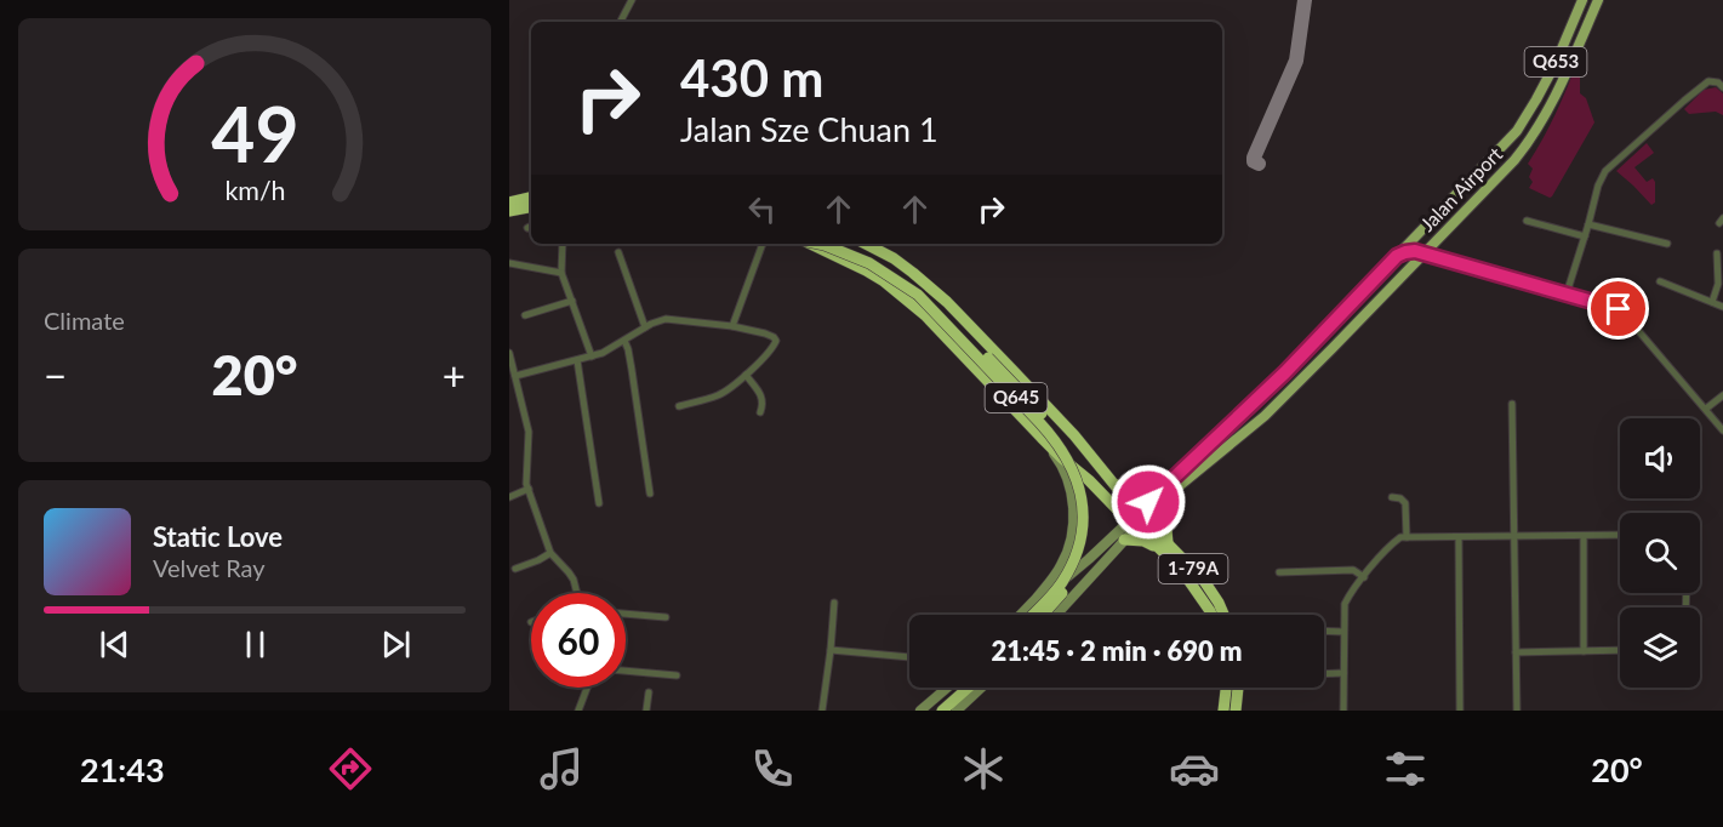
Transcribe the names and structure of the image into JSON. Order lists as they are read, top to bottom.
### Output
{
  "streets": {
    "highway": ["Q645", "1-79A"],
    "main road": ["Q653", "Jalan Airport"]
  },
  "crossings": [
    ["Jalan Airport", "1-79A"]
  ],
  "page": {
    "turn": ["430 m", "Jalan Sze Chuan 1"],
    "tile": "Climate",
    "heat": ["−", "20°", "+"],
    "song": ["Static Love", "Velvet Ray"],
    "limit": "60",
    "trip": "21:45 · 2 min · 690 m",
    "tabs": ["21:43", "20°"],
    "gauge": ["49", "km/h"]
  }
}
